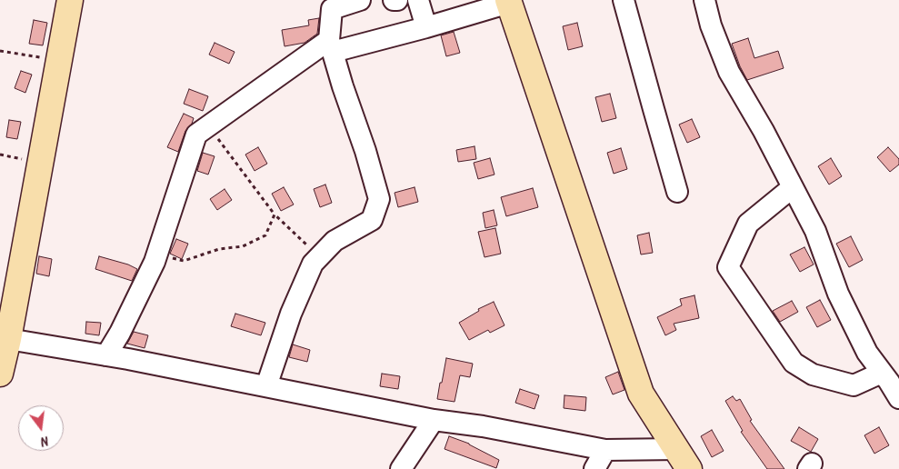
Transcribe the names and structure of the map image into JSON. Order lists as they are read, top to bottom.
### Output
{
  "north": "bottom"
}
